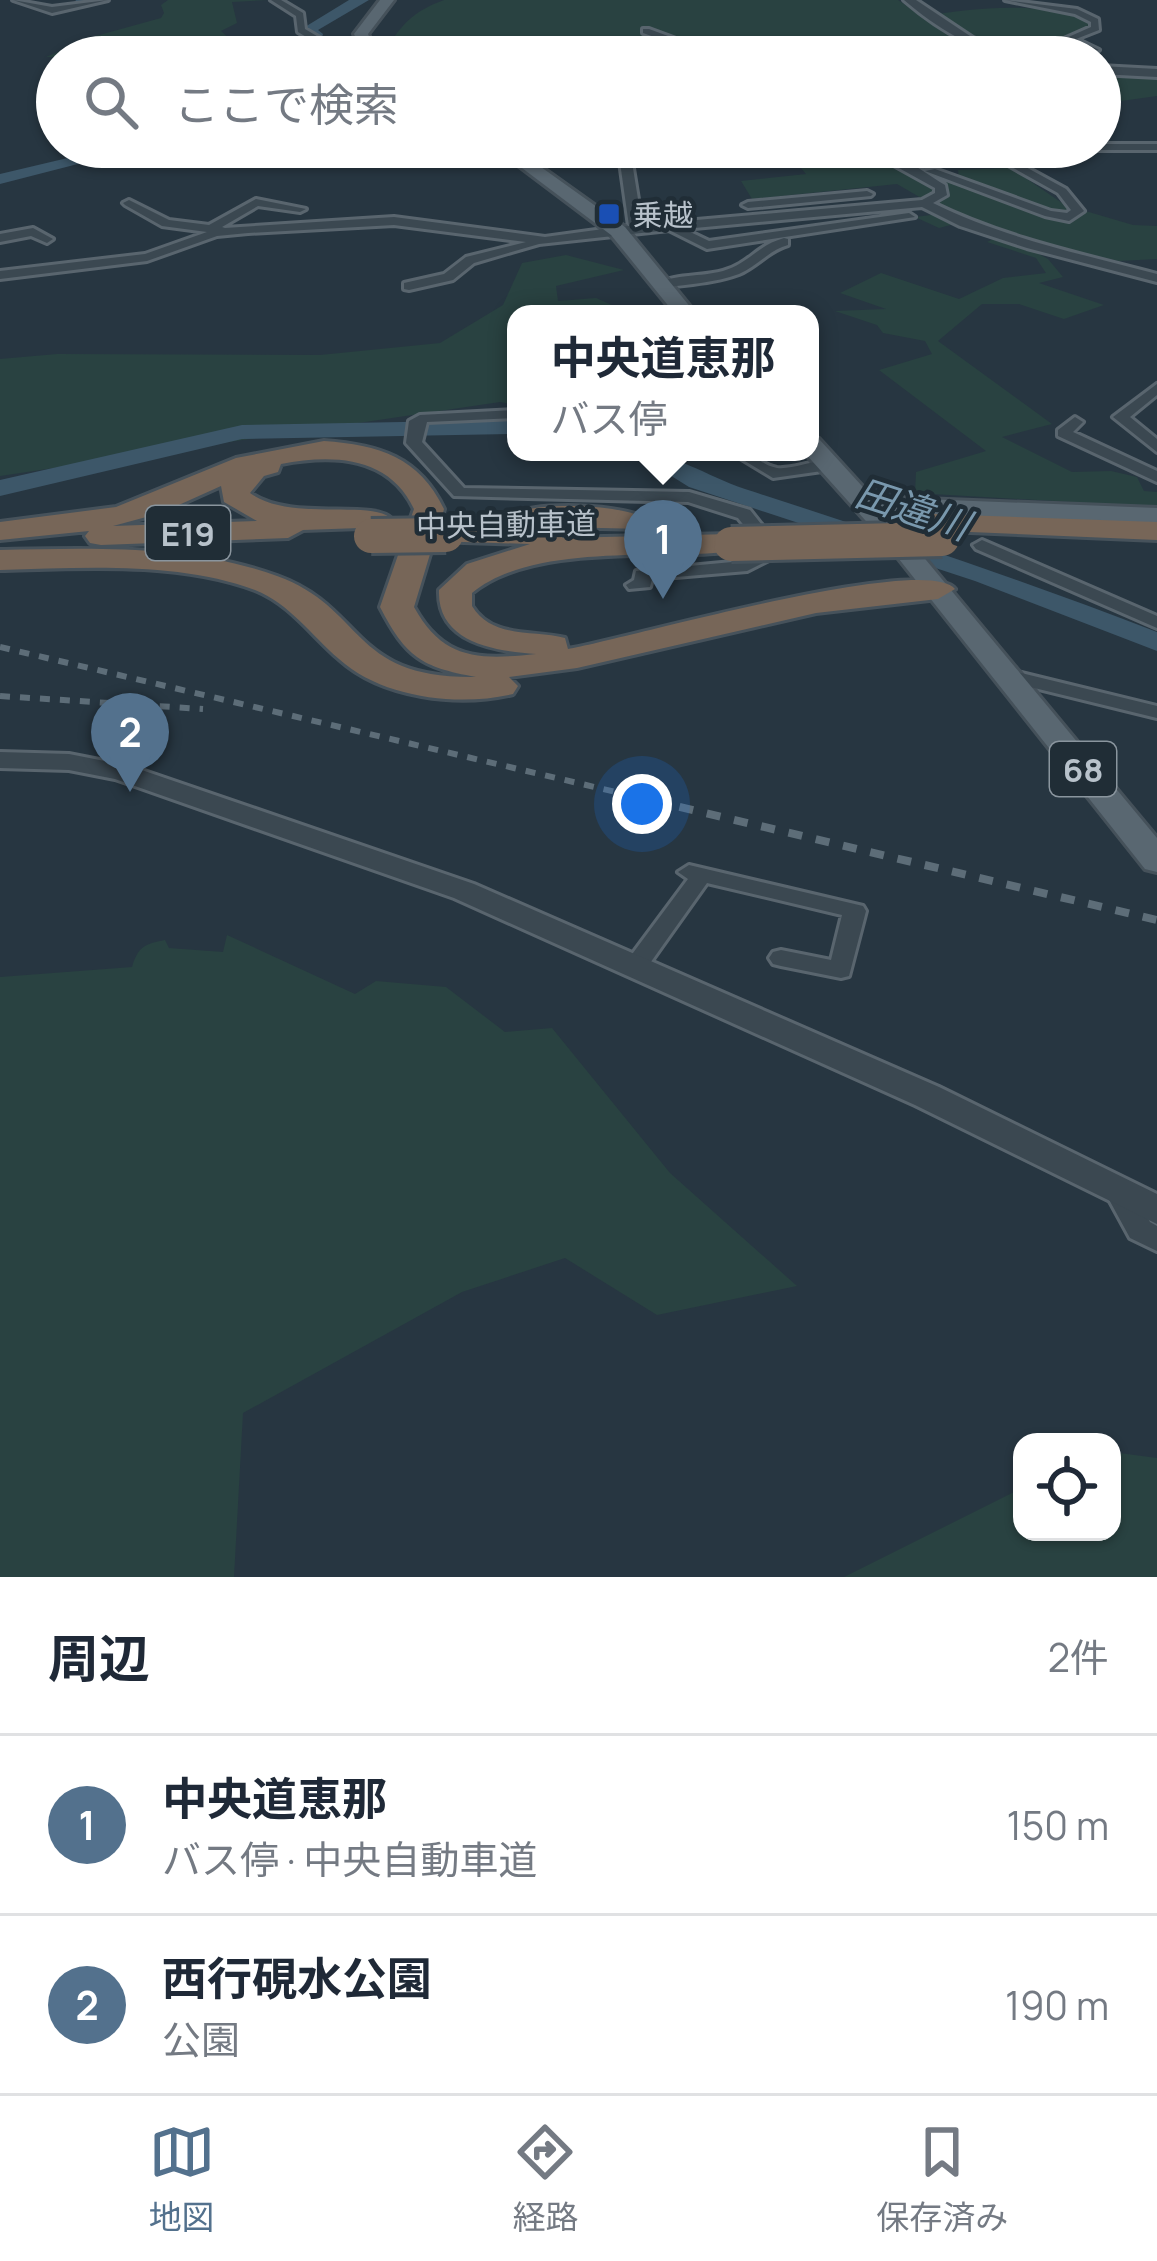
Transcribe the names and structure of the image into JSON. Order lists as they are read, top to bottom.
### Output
{
  "streets": {
    "highway": ["中央自動車道", "E19"],
    "main road": ["68"]
  },
  "water": ["田違川"],
  "places": {
    "transit": ["乗越"]
  },
  "page": {
    "search": "ここで検索",
    "popup": ["中央道恵那", "バス停"],
    "pins": ["1", "2"],
    "heading": ["周辺", "2件"],
    "list": [
      {
        "mark": "1",
        "name": "中央道恵那",
        "note": "バス停 · 中央自動車道",
        "value": "150 m"
      },
      {
        "mark": "2",
        "name": "西行硯水公園",
        "note": "公園",
        "value": "190 m"
      }
    ],
    "nav": ["地図", "経路", "保存済み"]
  }
}
